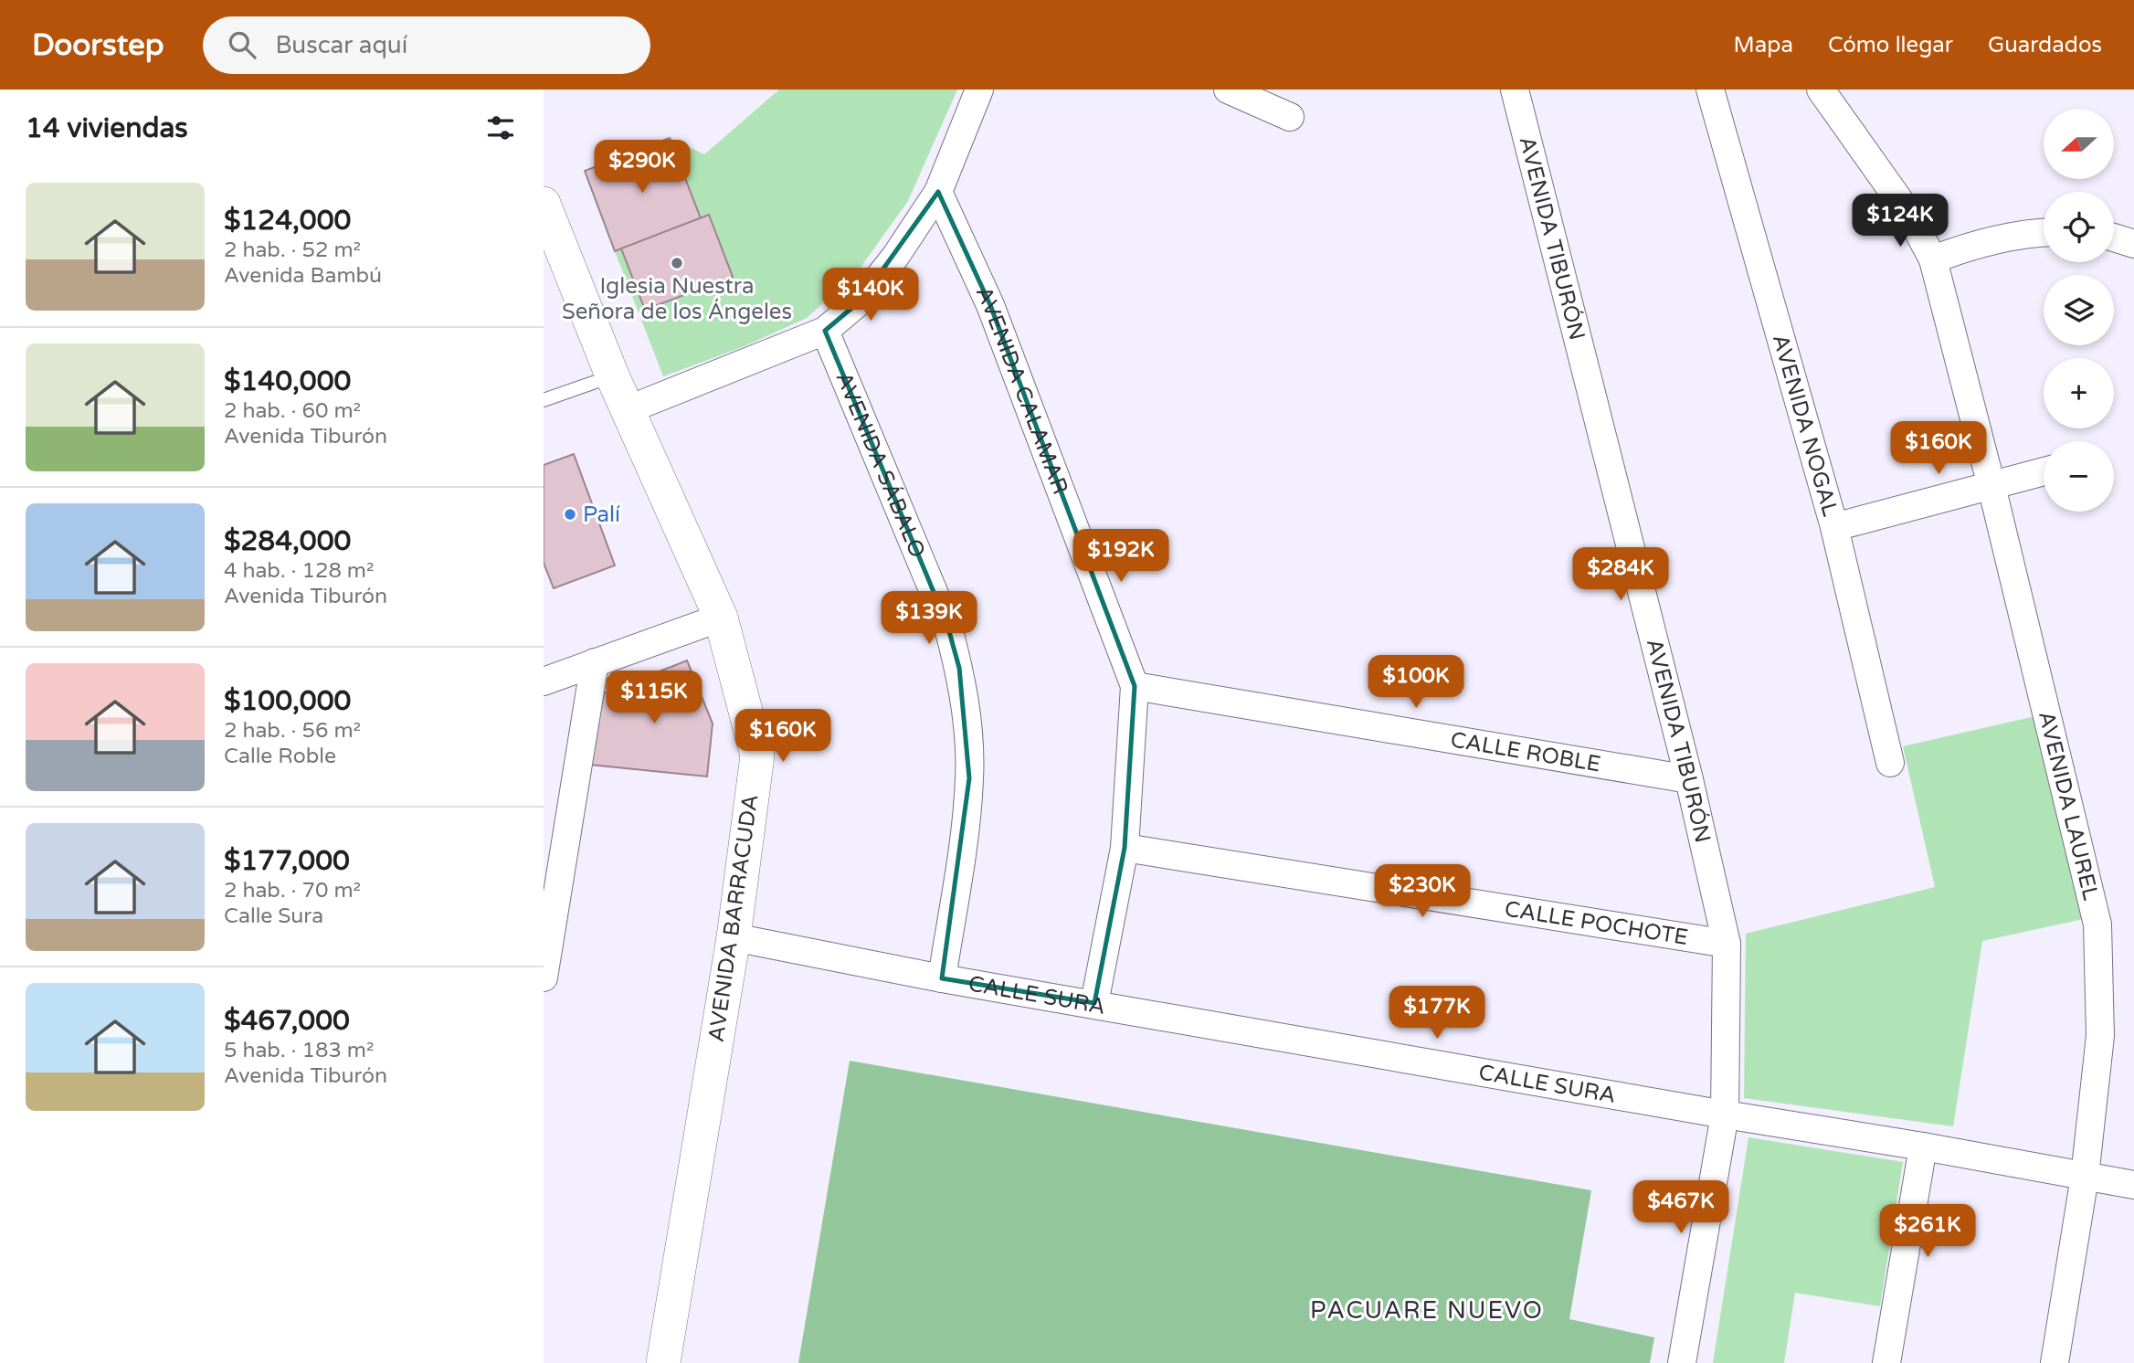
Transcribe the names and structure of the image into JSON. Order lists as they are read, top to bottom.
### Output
{
  "streets": {
    "street": [
      "AVENIDA TIBURÓN",
      "AVENIDA CALAMAR",
      "AVENIDA NOGAL",
      "AVENIDA SÁBALO",
      "CALLE ROBLE",
      "AVENIDA LAUREL",
      "AVENIDA BARRACUDA",
      "CALLE POCHOTE",
      "CALLE SURA"
    ]
  },
  "crossings": [
    ["AVENIDA TIBURÓN", "CALLE ROBLE"],
    ["AVENIDA TIBURÓN", "CALLE POCHOTE"],
    ["AVENIDA TIBURÓN", "CALLE SURA"],
    ["AVENIDA CALAMAR", "CALLE ROBLE"],
    ["AVENIDA CALAMAR", "CALLE POCHOTE"],
    ["AVENIDA CALAMAR", "CALLE SURA"],
    ["AVENIDA SÁBALO", "CALLE SURA"],
    ["AVENIDA LAUREL", "CALLE SURA"],
    ["AVENIDA BARRACUDA", "CALLE SURA"]
  ],
  "districts": ["PACUARE NUEVO"],
  "places": ["Iglesia Nuestra Señora de los Ángeles", "Palí"],
  "north": "left",
  "page": {
    "header": "Doorstep",
    "search": "Buscar aquí",
    "nav": ["Mapa", "Cómo llegar", "Guardados"],
    "heading": "14 viviendas",
    "map_buttons": ["+", "−"],
    "price": [
      "$290K",
      "$124K",
      "$140K",
      "$160K",
      "$192K",
      "$284K",
      "$139K",
      "$100K",
      "$115K",
      "$160K",
      "$230K",
      "$177K",
      "$467K",
      "$261K"
    ],
    "list": [
      {
        "name": "$124,000",
        "note": "2 hab. · 52 m² · Avenida Bambú"
      },
      {
        "name": "$140,000",
        "note": "2 hab. · 60 m² · Avenida Tiburón"
      },
      {
        "name": "$284,000",
        "note": "4 hab. · 128 m² · Avenida Tiburón"
      },
      {
        "name": "$100,000",
        "note": "2 hab. · 56 m² · Calle Roble"
      },
      {
        "name": "$177,000",
        "note": "2 hab. · 70 m² · Calle Sura"
      },
      {
        "name": "$467,000",
        "note": "5 hab. · 183 m² · Avenida Tiburón"
      }
    ]
  }
}
